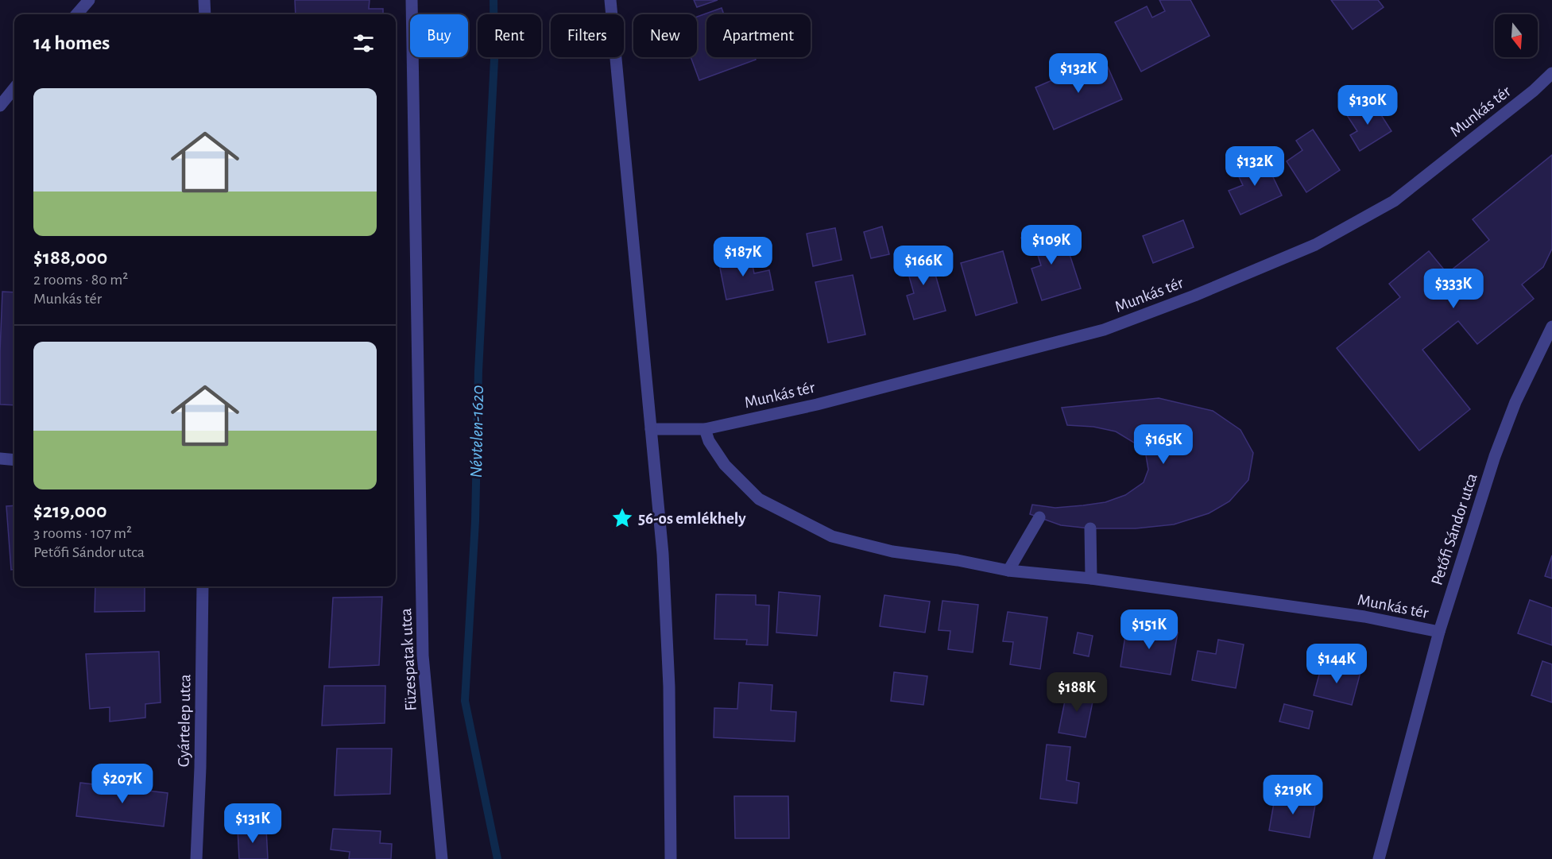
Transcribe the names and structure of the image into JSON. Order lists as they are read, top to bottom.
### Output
{
  "streets": {
    "street": [
      "Munkás tér",
      "Petőfi Sándor utca",
      "Füzespatak utca",
      "Gyártelep utca"
    ]
  },
  "crossings": [
    ["Munkás tér", "Petőfi Sándor utca"]
  ],
  "water": ["Névtelen-1620"],
  "places": {
    "place": ["56-os emlékhely"]
  },
  "north": "bottom",
  "page": {
    "chip": [
      "Buy",
      "Rent",
      "Filters",
      "New",
      "Apartment"
    ],
    "heading": "14 homes",
    "price": [
      "$132K",
      "$130K",
      "$132K",
      "$109K",
      "$187K",
      "$166K",
      "$333K",
      "$165K",
      "$151K",
      "$144K",
      "$188K",
      "$207K",
      "$219K",
      "$131K"
    ],
    "list": [
      {
        "name": "$188,000",
        "note": "2 rooms · 80 m² · Munkás tér"
      },
      {
        "name": "$219,000",
        "note": "3 rooms · 107 m² · Petőfi Sándor utca"
      }
    ]
  }
}
